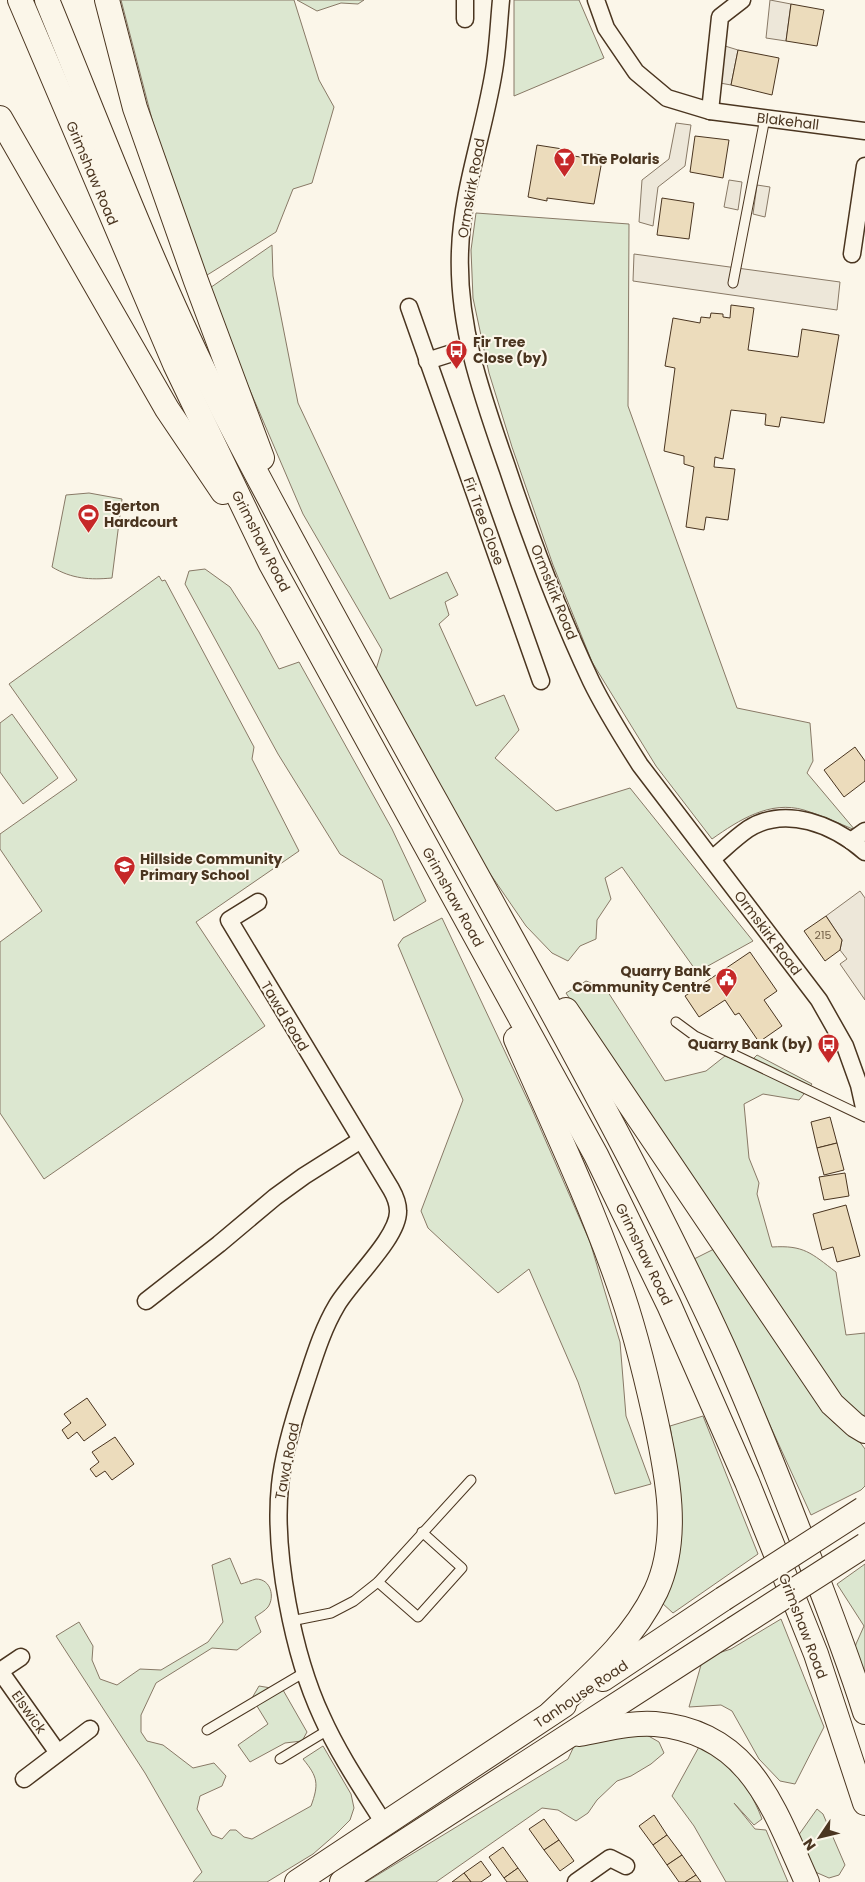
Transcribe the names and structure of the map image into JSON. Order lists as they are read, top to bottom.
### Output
{
  "streets": {
    "main road": ["Grimshaw Road", "Tanhouse Road"],
    "street": [
      "Blakehall",
      "Ormskirk Road",
      "Fir Tree Close",
      "Tawd Road",
      "Elswick"
    ]
  },
  "crossings": [
    ["Tawd Road", "Tanhouse Road"]
  ],
  "places": {
    "bar": ["The Polaris"],
    "bus stop": ["Fir Tree Close (by)", "Quarry Bank (by)"],
    "sports": ["Egerton Hardcourt"],
    "school or university": ["Hillside Community Primary School"],
    "public building": ["Quarry Bank Community Centre"]
  },
  "house_numbers": ["215"],
  "north": "bottom left"
}
